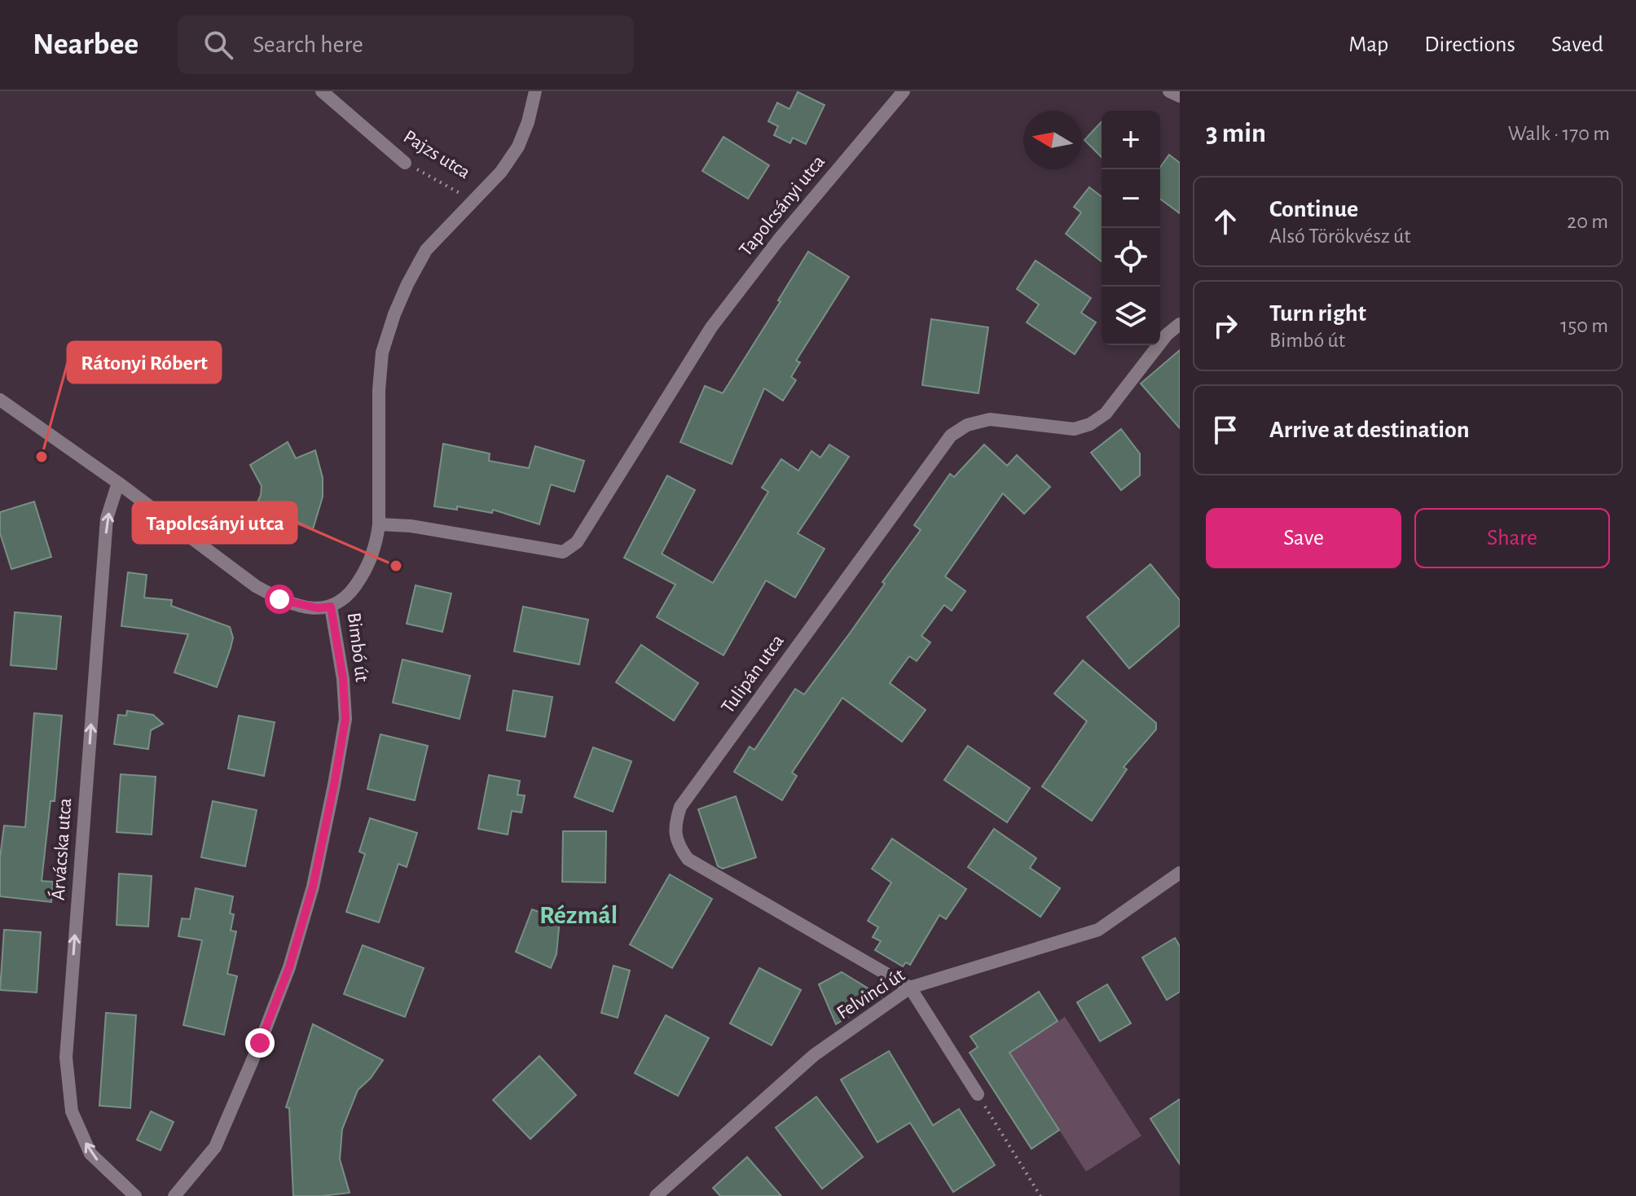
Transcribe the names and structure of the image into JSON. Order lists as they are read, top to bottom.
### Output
{
  "streets": {
    "street": [
      "Pajzs utca",
      "Tapolcsányi utca",
      "Bimbó út",
      "Tulipán utca",
      "Árvácska utca",
      "Felvinci út"
    ]
  },
  "crossings": [
    ["Pajzs utca", "Bimbó út"],
    ["Tapolcsányi utca", "Bimbó út"],
    ["Tulipán utca", "Felvinci út"]
  ],
  "one_way": ["Árvácska utca"],
  "districts": ["Rézmál"],
  "places": ["Rátonyi Róbert", "Tapolcsányi utca"],
  "north": "left",
  "page": {
    "header": "Nearbee",
    "search": "Search here",
    "nav": ["Map", "Directions", "Saved"],
    "heading": ["3 min", "Walk · 170 m"],
    "map_buttons": ["+", "−"],
    "list": [
      ["Continue", "Alsó Törökvész út", "20 m"],
      ["Turn right", "Bimbó út", "150 m"],
      "Arrive at destination"
    ],
    "buttons": ["Save", "Share"]
  }
}
